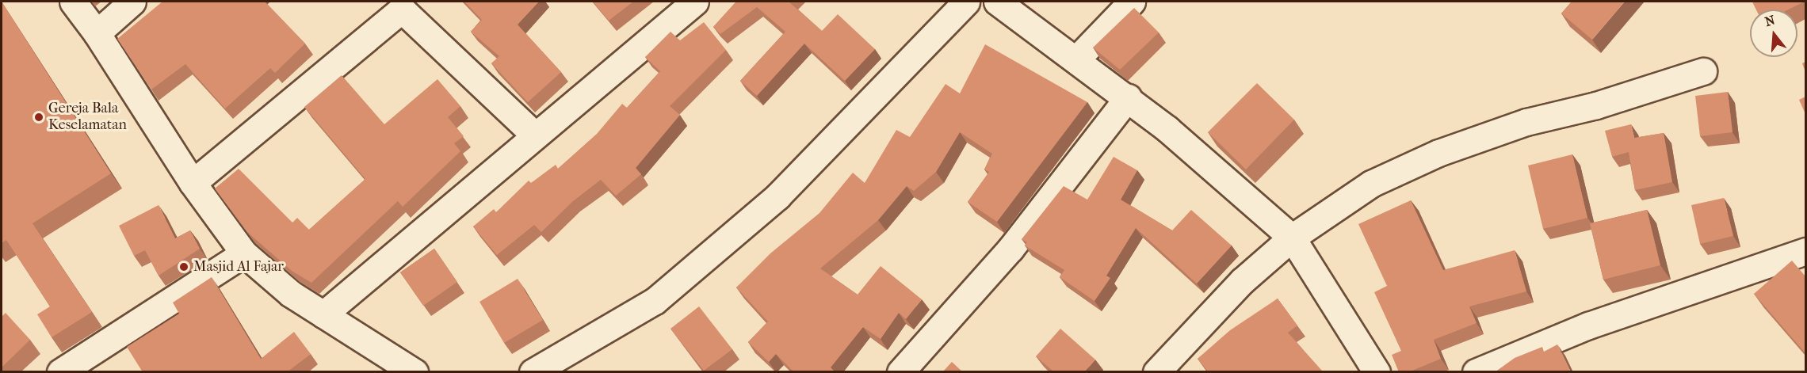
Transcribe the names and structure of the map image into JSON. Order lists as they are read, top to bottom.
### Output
{
  "places": ["Gereja Bala Keselamatan", "Masjid Al Fajar"],
  "north": "top"
}
